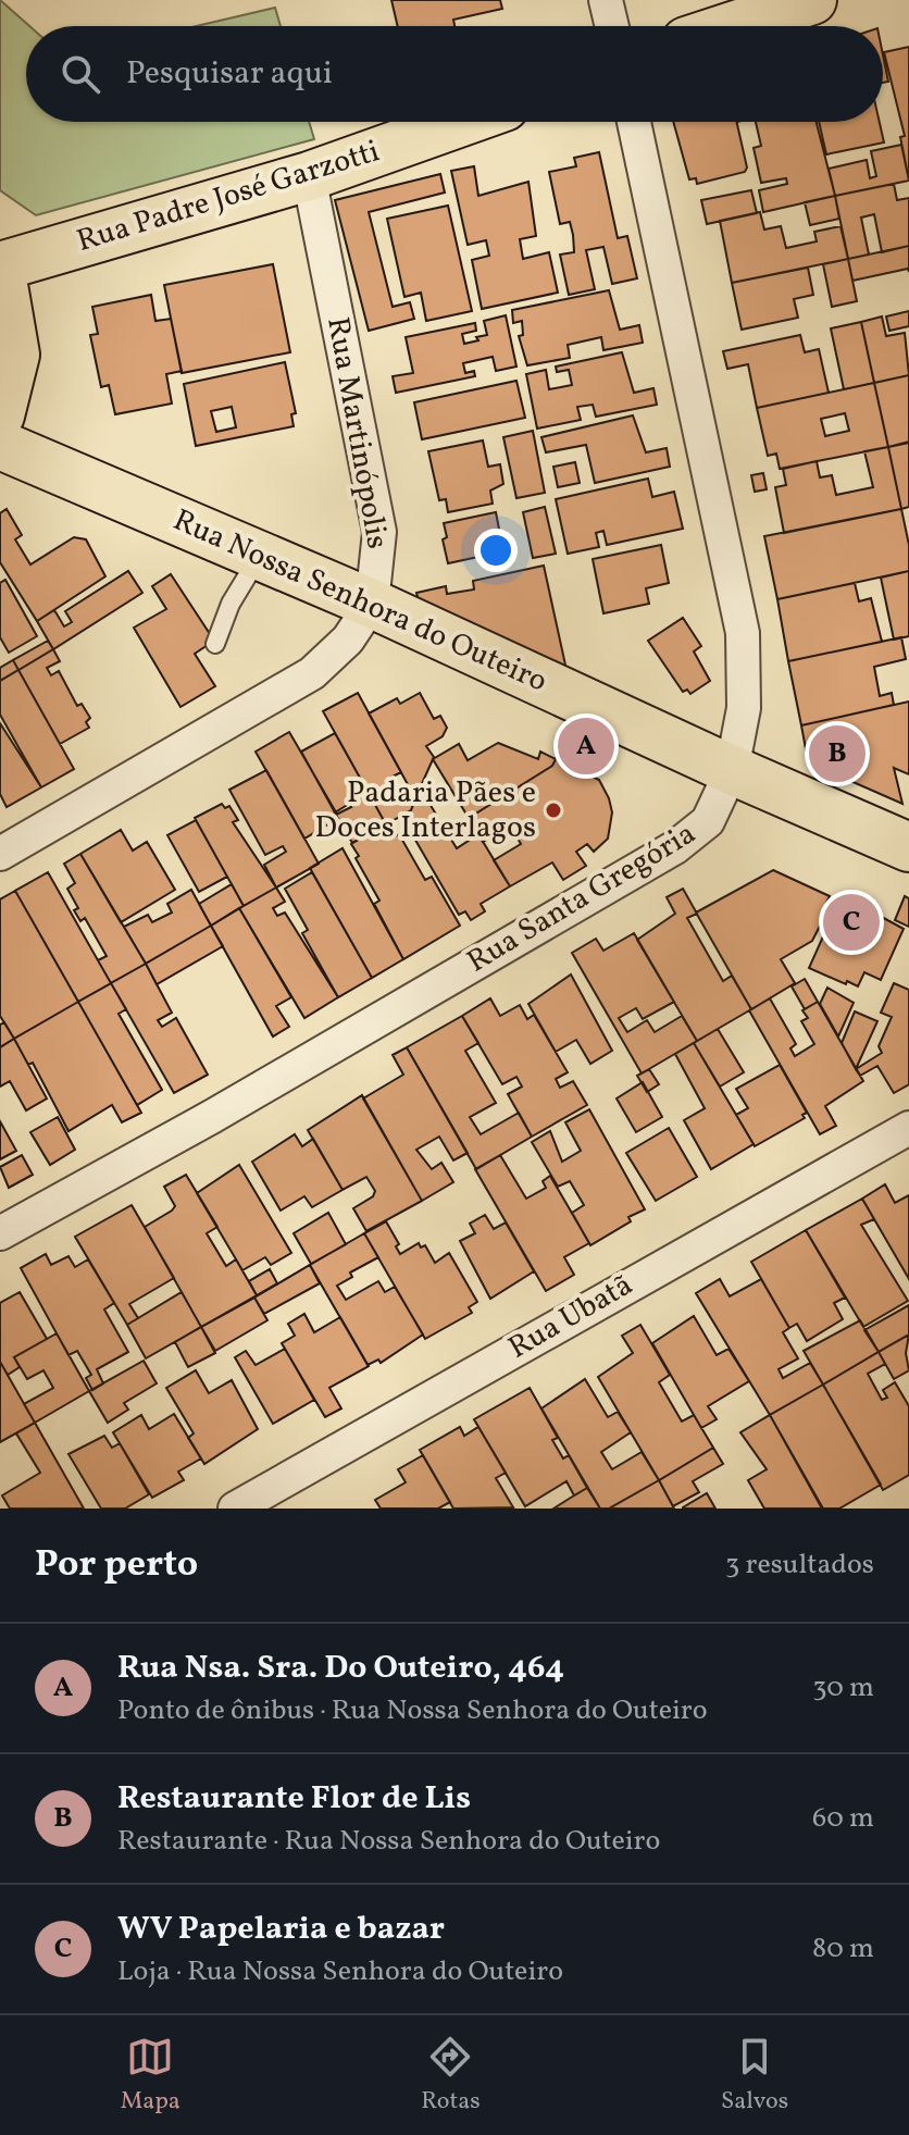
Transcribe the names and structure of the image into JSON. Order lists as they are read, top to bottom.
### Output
{
  "streets": {
    "main road": ["Rua Padre José Garzotti", "Rua Nossa Senhora do Outeiro"],
    "street": ["Rua Martinópolis", "Rua Santa Gregória", "Rua Ubatã"]
  },
  "crossings": [
    ["Rua Padre José Garzotti", "Rua Martinópolis"],
    ["Rua Martinópolis", "Rua Nossa Senhora do Outeiro"],
    ["Rua Nossa Senhora do Outeiro", "Rua Santa Gregória"]
  ],
  "places": ["Padaria Pães e Doces Interlagos"],
  "page": {
    "search": "Pesquisar aqui",
    "pins": ["A", "B", "C"],
    "heading": ["Por perto", "3 resultados"],
    "list": [
      {
        "mark": "A",
        "name": "Rua Nsa. Sra. Do Outeiro, 464",
        "note": "Ponto de ônibus · Rua Nossa Senhora do Outeiro",
        "value": "30 m"
      },
      {
        "mark": "B",
        "name": "Restaurante Flor de Lis",
        "note": "Restaurante · Rua Nossa Senhora do Outeiro",
        "value": "60 m"
      },
      {
        "mark": "C",
        "name": "WV Papelaria e bazar",
        "note": "Loja · Rua Nossa Senhora do Outeiro",
        "value": "80 m"
      }
    ],
    "nav": ["Mapa", "Rotas", "Salvos"]
  }
}
